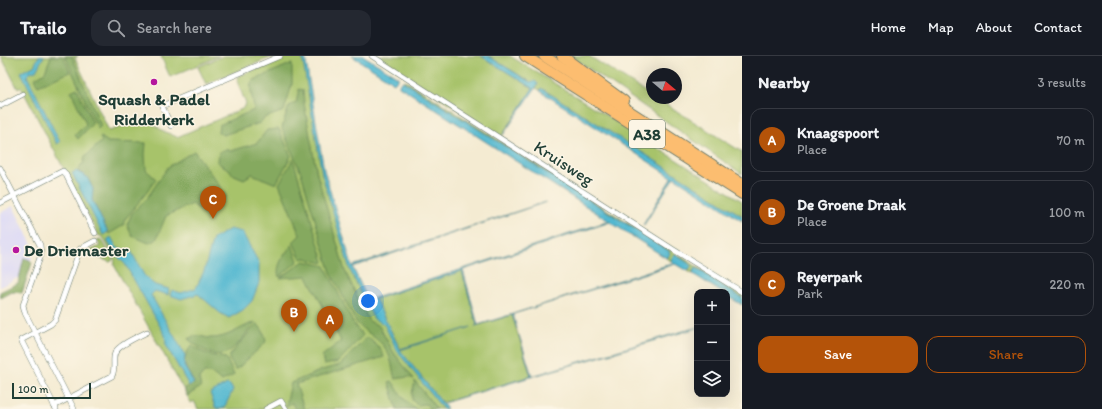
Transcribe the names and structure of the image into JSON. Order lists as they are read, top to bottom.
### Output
{
  "streets": {
    "highway": ["A38"],
    "street": ["Kruisweg"]
  },
  "places": ["Squash & Padel Ridderkerk", "De Driemaster"],
  "scale_bar": "100 m",
  "north": "right",
  "page": {
    "header": "Trailo",
    "search": "Search here",
    "nav": [
      "Home",
      "Map",
      "About",
      "Contact"
    ],
    "heading": ["Nearby", "3 results"],
    "list": [
      {
        "mark": "A",
        "name": "Knaagspoort",
        "note": "Place",
        "value": "70 m"
      },
      {
        "mark": "B",
        "name": "De Groene Draak",
        "note": "Place",
        "value": "100 m"
      },
      {
        "mark": "C",
        "name": "Reyerpark",
        "note": "Park",
        "value": "220 m"
      }
    ],
    "pins": ["C", "B", "A"],
    "map_buttons": ["+", "−"],
    "buttons": ["Save", "Share"],
    "scale": "100 m"
  }
}
